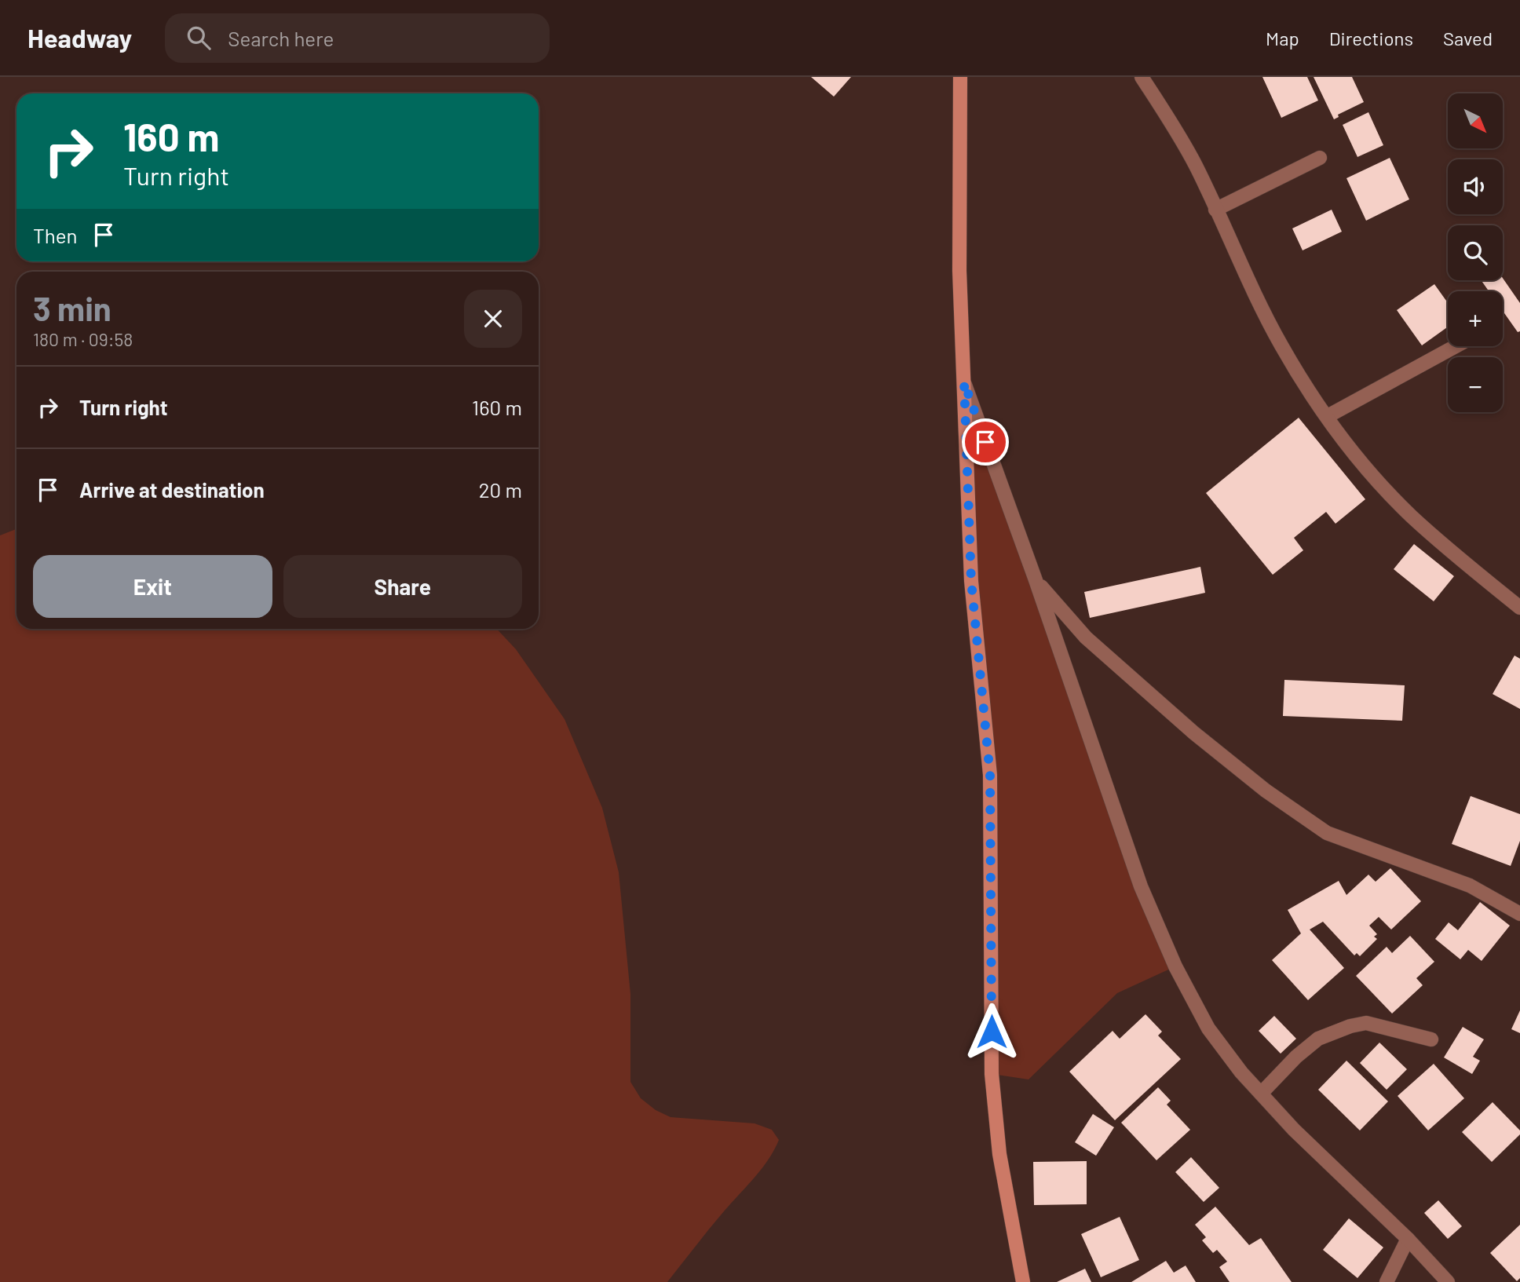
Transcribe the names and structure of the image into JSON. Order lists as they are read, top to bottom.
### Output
{
  "north": "bottom right",
  "page": {
    "header": "Headway",
    "search": "Search here",
    "nav": ["Map", "Directions", "Saved"],
    "map_buttons": ["+", "−"],
    "turn": ["160 m", "Turn right"],
    "then": "Then",
    "heading": ["3 min", "180 m · 09:58"],
    "list": [
      {
        "name": "Turn right",
        "value": "160 m"
      },
      {
        "name": "Arrive at destination",
        "value": "20 m"
      }
    ],
    "buttons": ["Exit", "Share"]
  }
}
